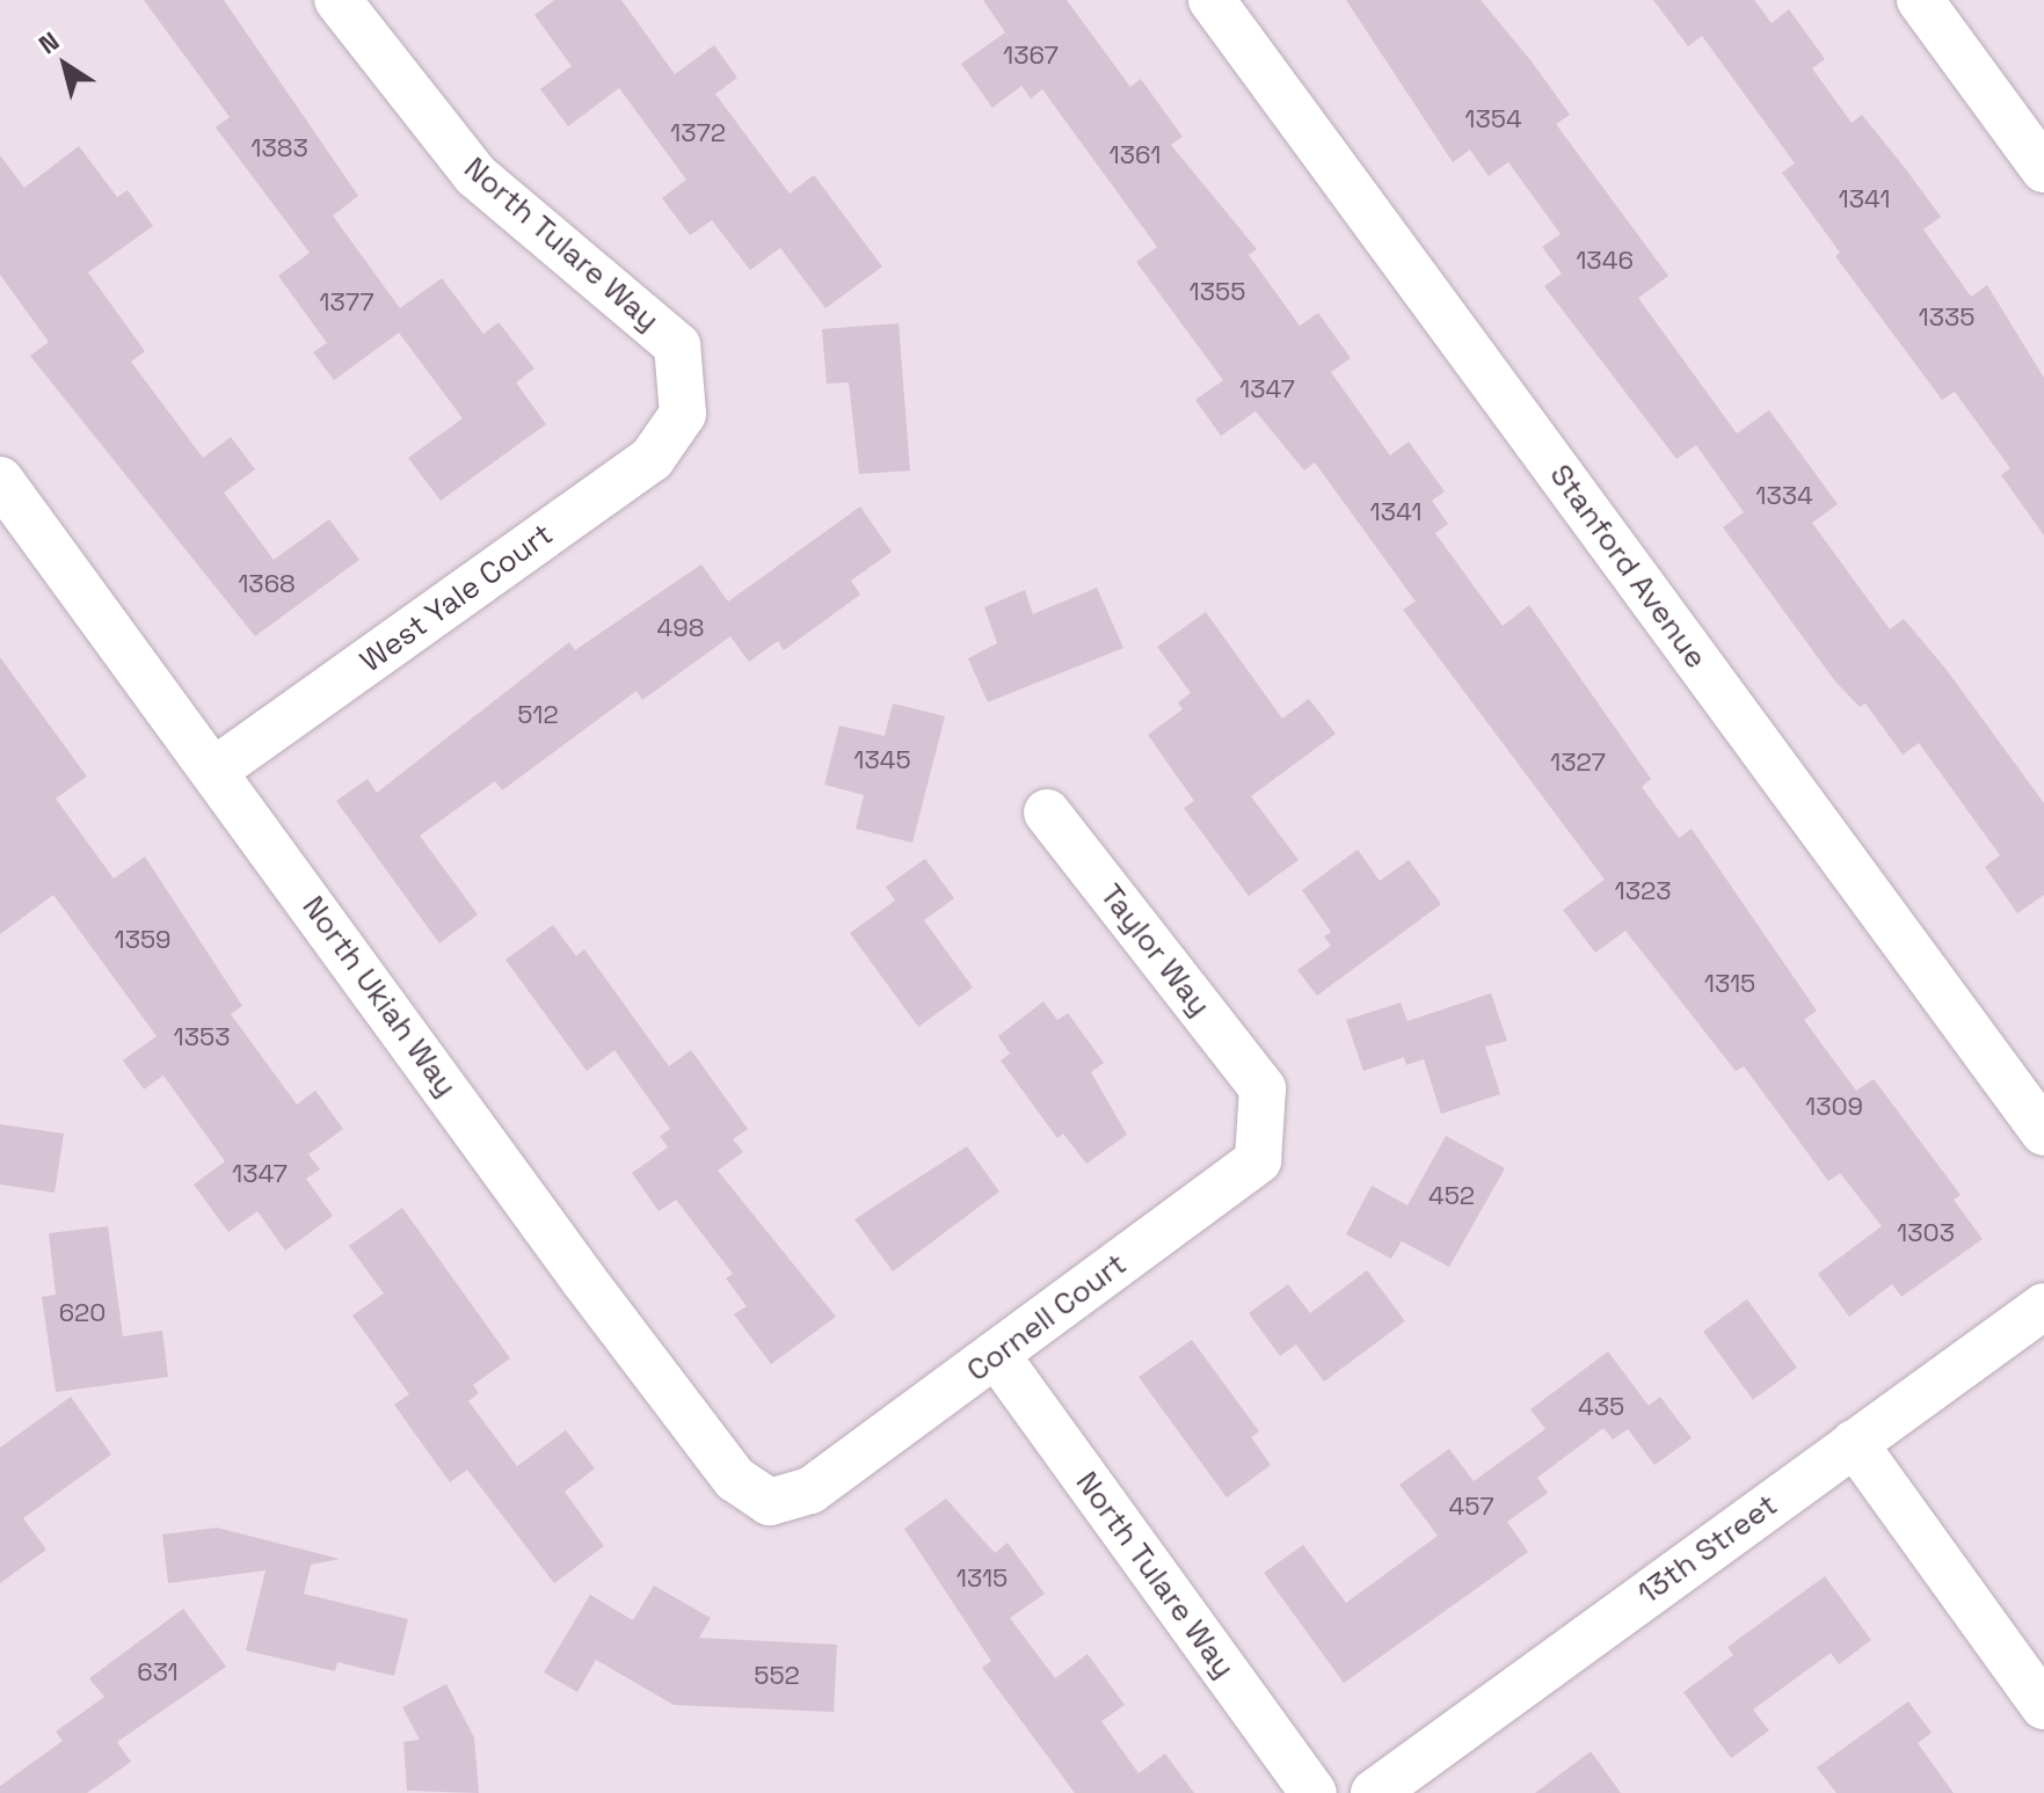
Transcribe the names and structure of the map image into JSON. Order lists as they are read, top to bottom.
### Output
{
  "streets": {
    "street": [
      "North Tulare Way",
      "Stanford Avenue",
      "West Yale Court",
      "Taylor Way",
      "North Ukiah Way",
      "Cornell Court",
      "13th Street"
    ]
  },
  "crossings": [
    ["North Tulare Way", "West Yale Court"],
    ["North Tulare Way", "Cornell Court"],
    ["West Yale Court", "North Ukiah Way"],
    ["Taylor Way", "Cornell Court"],
    ["North Ukiah Way", "Cornell Court"]
  ],
  "house_numbers": [
    "1367",
    "1354",
    "1372",
    "1383",
    "1361",
    "1341",
    "1346",
    "1355",
    "1377",
    "1335",
    "1347",
    "1334",
    "1341",
    "1368",
    "498",
    "512",
    "1345",
    "1327",
    "1323",
    "1359",
    "1315",
    "1353",
    "1309",
    "1347",
    "452",
    "1303",
    "620",
    "435",
    "457",
    "1315",
    "631",
    "552"
  ],
  "north": "top left"
}
